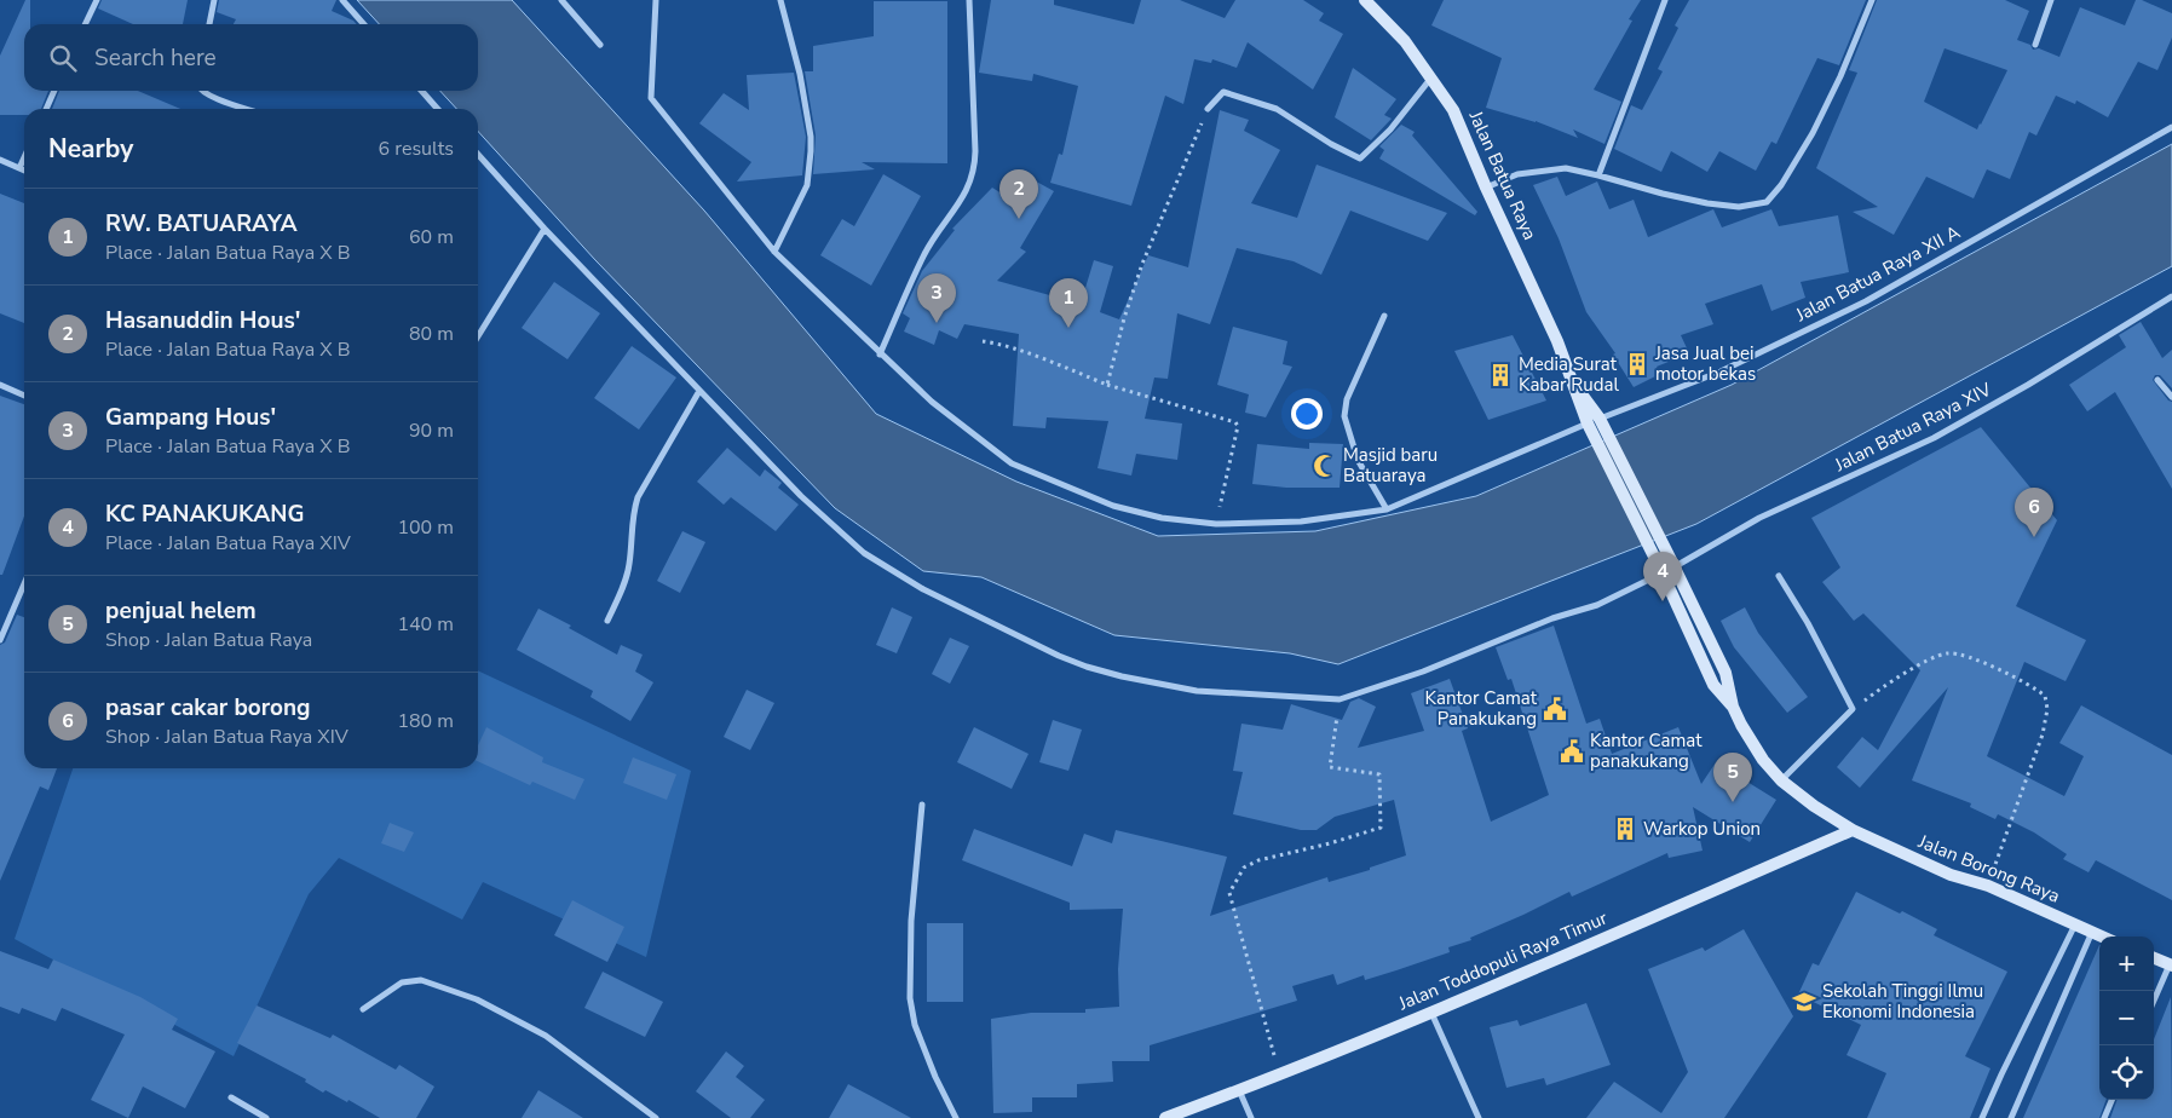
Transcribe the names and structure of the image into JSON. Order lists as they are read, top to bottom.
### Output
{
  "streets": {
    "main road": ["Jalan Batua Raya", "Jalan Borong Raya", "Jalan Toddopuli Raya Timur"],
    "street": ["Jalan Batua Raya XII A", "Jalan Batua Raya XIV"]
  },
  "crossings": [
    ["Jalan Batua Raya", "Jalan Batua Raya XII A"],
    ["Jalan Batua Raya", "Jalan Batua Raya XIV"],
    ["Jalan Borong Raya", "Jalan Toddopuli Raya Timur"]
  ],
  "places": {
    "building": ["Jasa Jual bei motor bekas", "Media Surat Kabar Rudal", "Warkop Union"],
    "mosque": ["Masjid baru Batuaraya"],
    "public building": ["Kantor Camat Panakukang", "Kantor Camat panakukang"],
    "school or university": ["Sekolah Tinggi Ilmu Ekonomi Indonesia"]
  },
  "page": {
    "search": "Search here",
    "heading": ["Nearby", "6 results"],
    "pins": [
      "2",
      "3",
      "1",
      "6",
      "4",
      "5"
    ],
    "list": [
      {
        "mark": "1",
        "name": "RW. BATUARAYA",
        "note": "Place · Jalan Batua Raya X B",
        "value": "60 m"
      },
      {
        "mark": "2",
        "name": "Hasanuddin Hous'",
        "note": "Place · Jalan Batua Raya X B",
        "value": "80 m"
      },
      {
        "mark": "3",
        "name": "Gampang Hous'",
        "note": "Place · Jalan Batua Raya X B",
        "value": "90 m"
      },
      {
        "mark": "4",
        "name": "KC PANAKUKANG",
        "note": "Place · Jalan Batua Raya XIV",
        "value": "100 m"
      },
      {
        "mark": "5",
        "name": "penjual helem",
        "note": "Shop · Jalan Batua Raya",
        "value": "140 m"
      },
      {
        "mark": "6",
        "name": "pasar cakar borong",
        "note": "Shop · Jalan Batua Raya XIV",
        "value": "180 m"
      }
    ],
    "map_buttons": ["+", "−"]
  }
}
